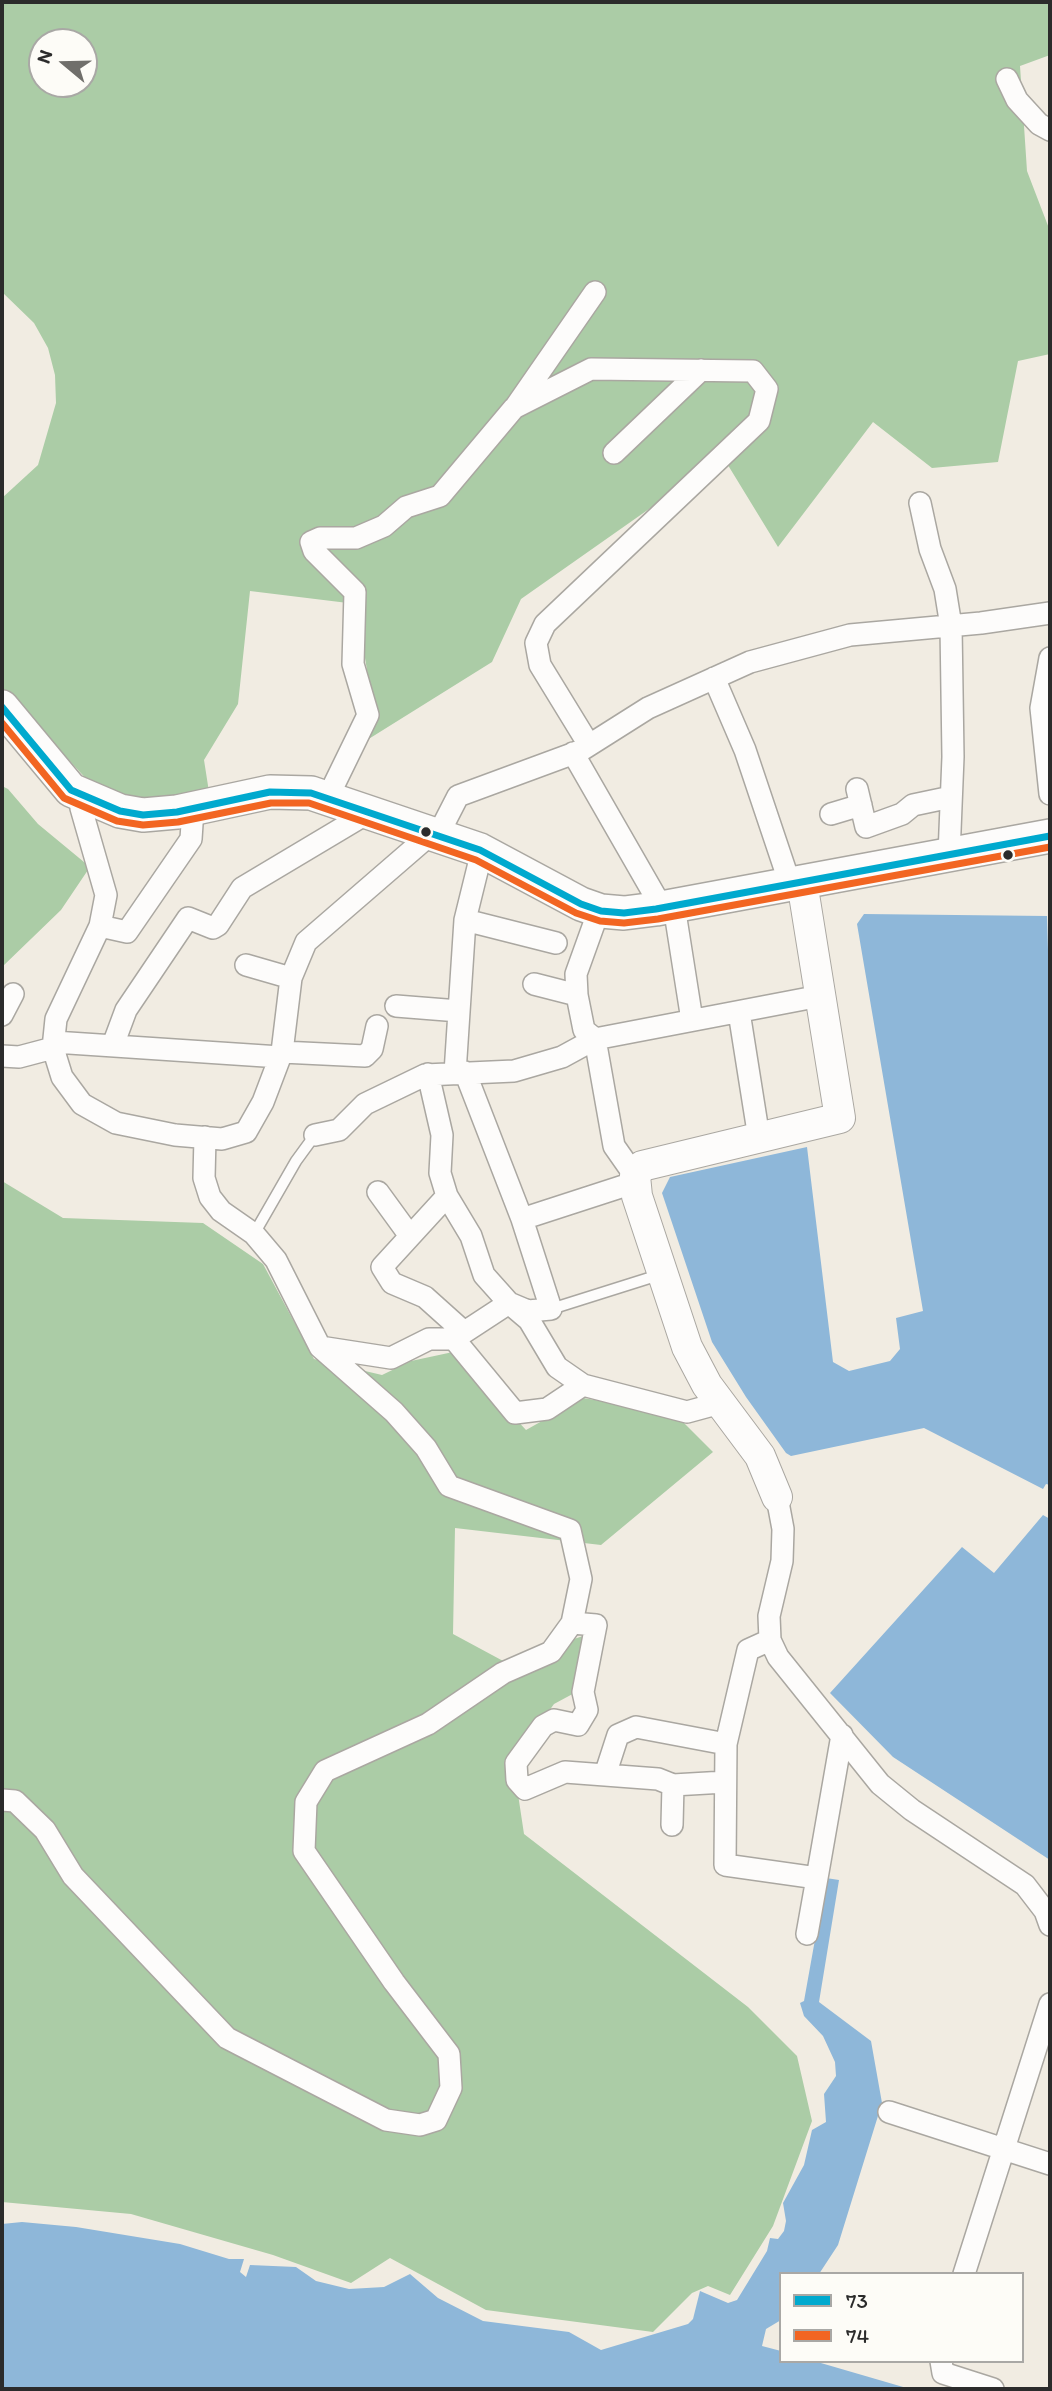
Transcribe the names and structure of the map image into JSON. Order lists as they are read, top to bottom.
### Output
{
  "lines": ["transit line 73", "transit line 74"],
  "legend": ["73", "74"],
  "north": "left"
}
